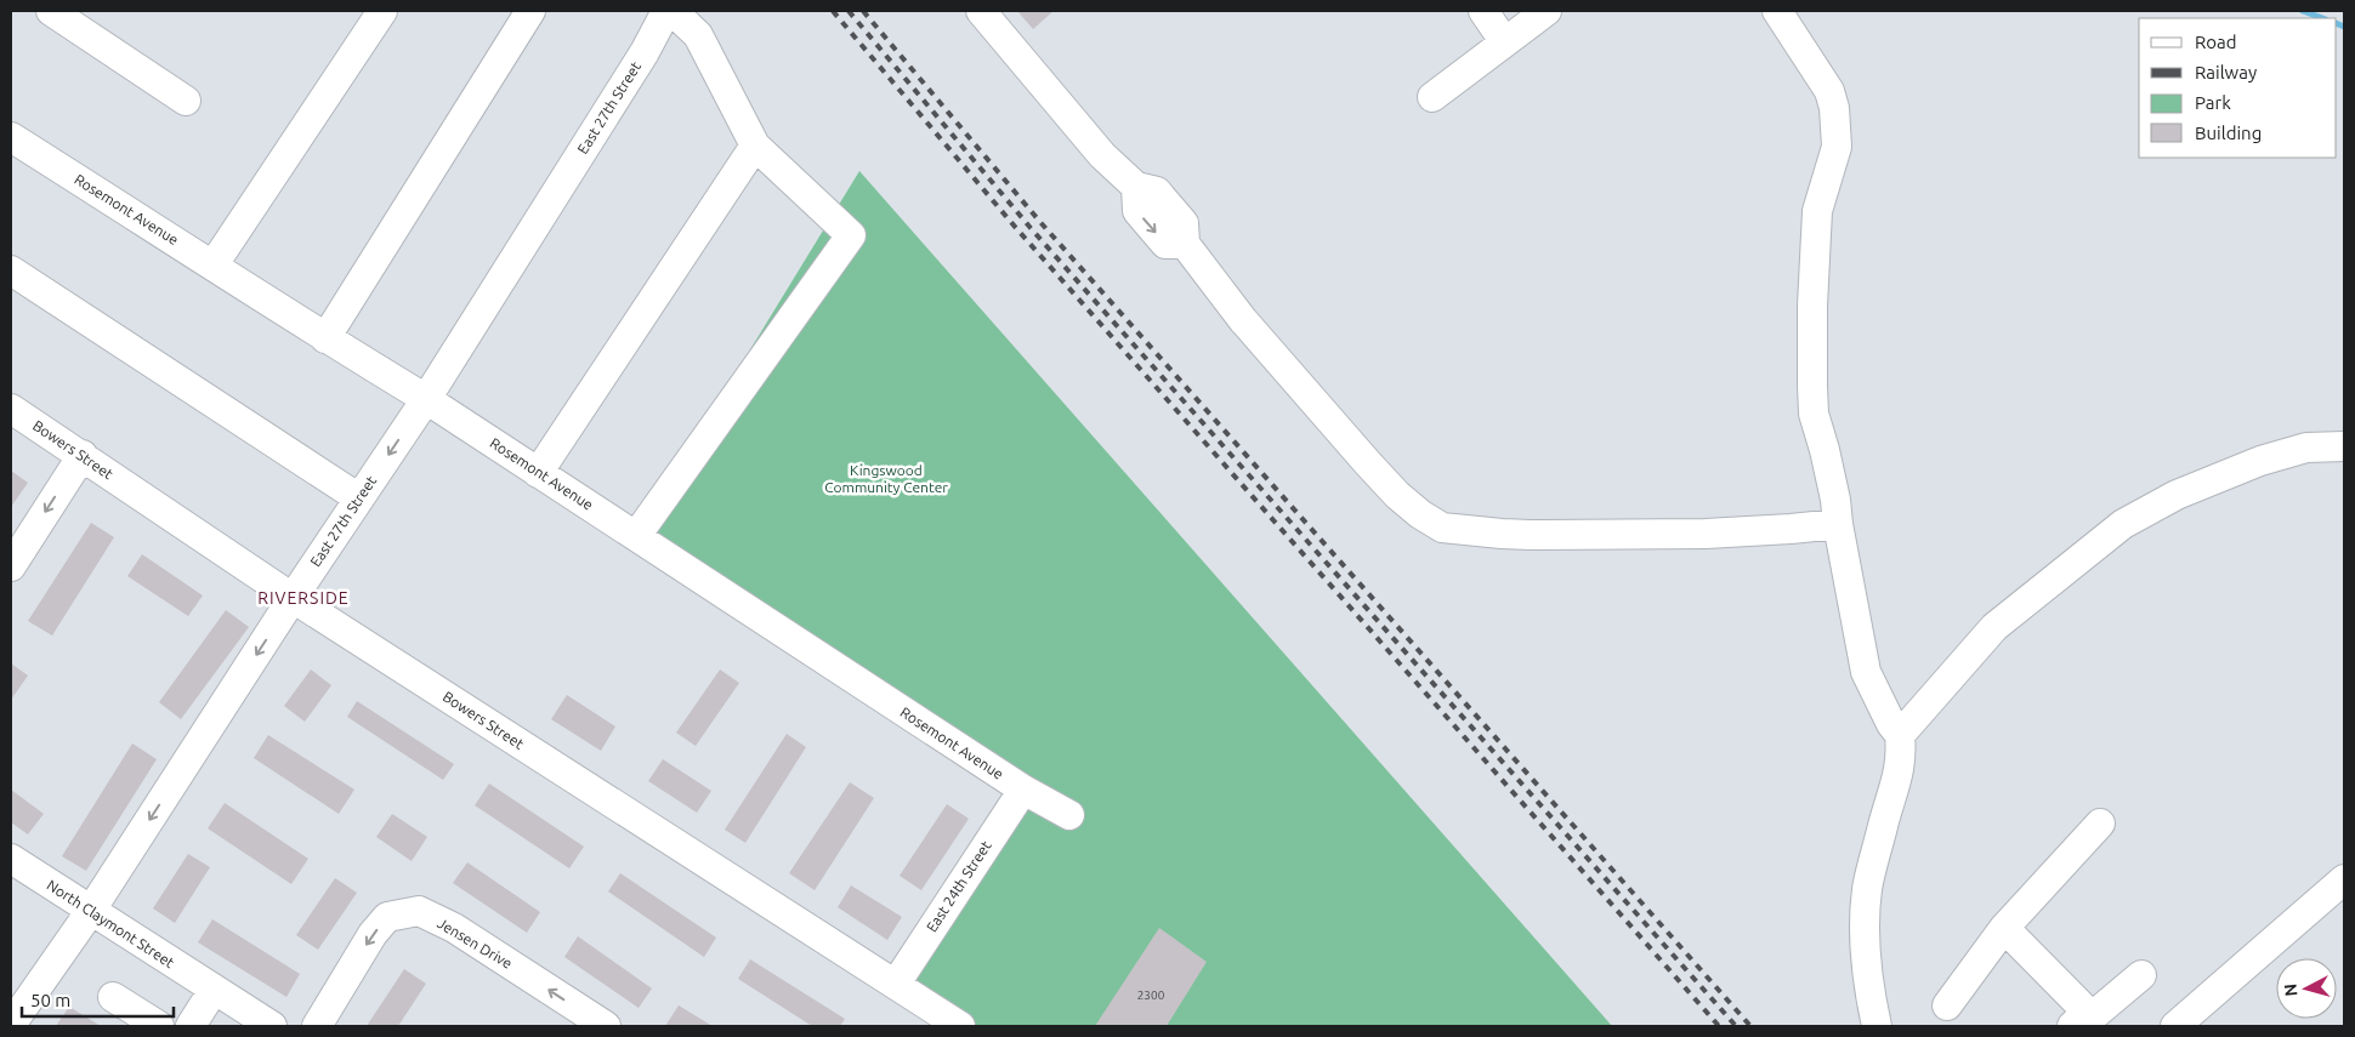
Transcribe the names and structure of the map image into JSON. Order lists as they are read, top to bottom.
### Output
{
  "streets": {
    "street": [
      "East 27th Street",
      "Rosemont Avenue",
      "Bowers Street",
      "East 24th Street",
      "North Claymont Street",
      "Jensen Drive"
    ]
  },
  "crossings": [
    ["East 27th Street", "Rosemont Avenue"],
    ["East 27th Street", "Bowers Street"],
    ["East 27th Street", "North Claymont Street"],
    ["Rosemont Avenue", "East 24th Street"],
    ["Bowers Street", "East 24th Street"]
  ],
  "one_way": ["East 27th Street"],
  "districts": ["RIVERSIDE"],
  "parks": ["Kingswood Community Center"],
  "house_numbers": ["2300"],
  "legend": [
    "Road",
    "Railway",
    "Park",
    "Building"
  ],
  "scale_bar": "50 m",
  "north": "left"
}
